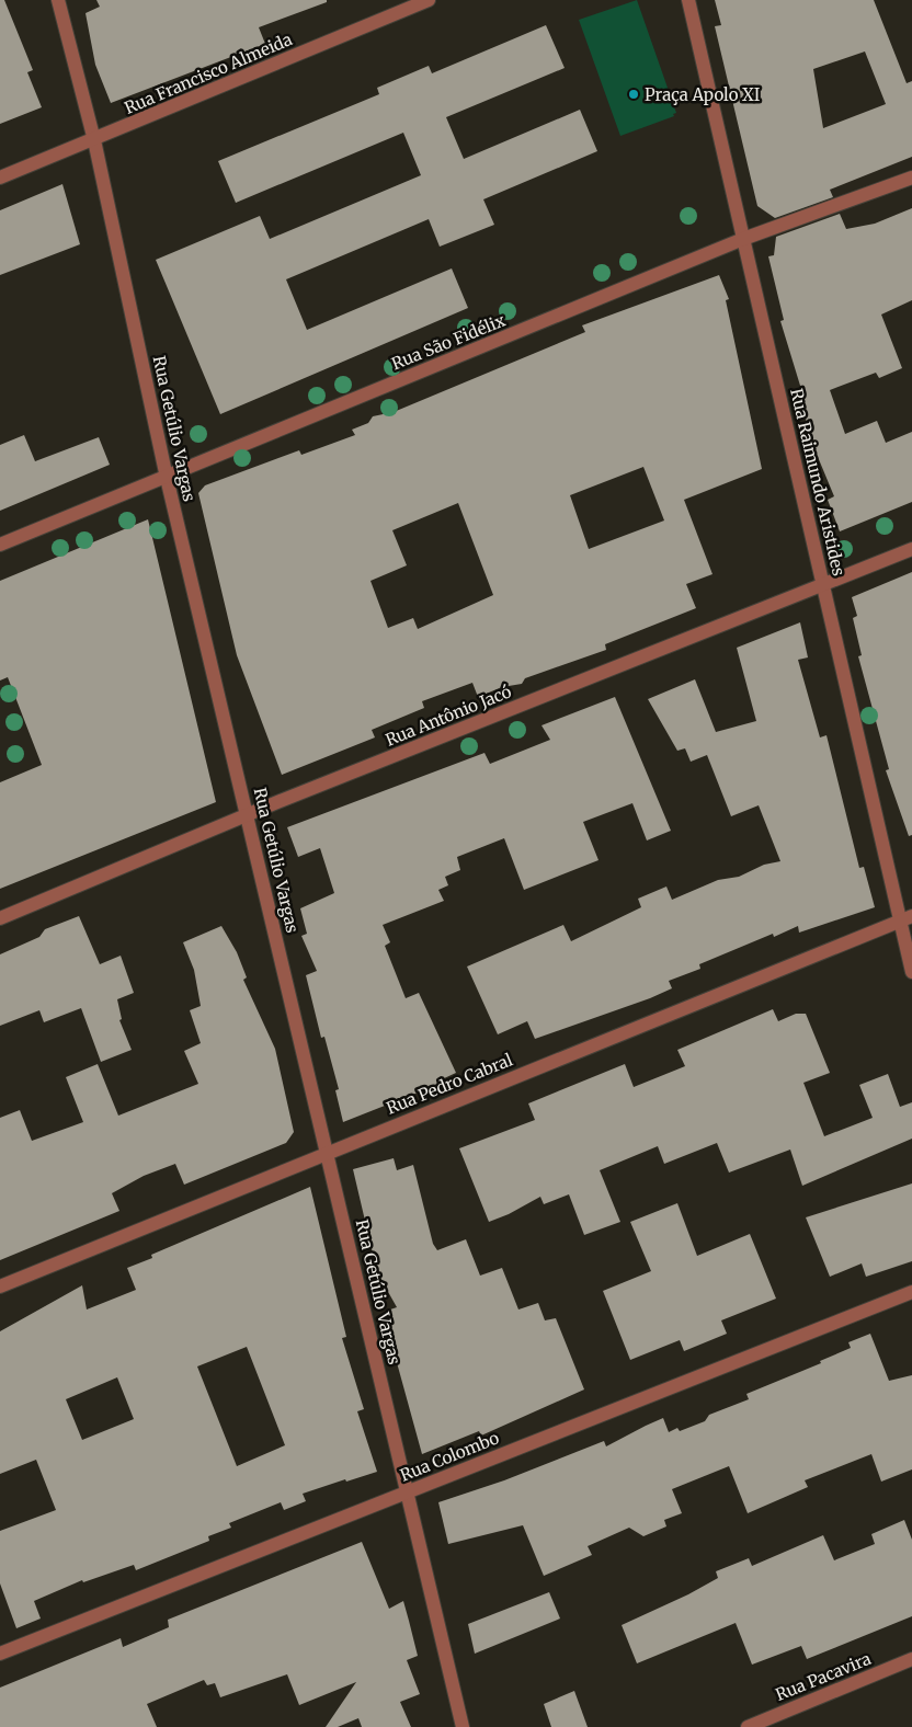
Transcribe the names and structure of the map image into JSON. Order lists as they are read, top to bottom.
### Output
{
  "streets": {
    "street": [
      "Rua Francisco Almeida",
      "Rua São Fidélix",
      "Rua Getúlio Vargas",
      "Rua Raimundo Aristides",
      "Rua Antônio Jacó",
      "Rua Pedro Cabral",
      "Rua Colombo",
      "Rua Pacavira"
    ]
  },
  "crossings": [
    ["Rua Francisco Almeida", "Rua Getúlio Vargas"],
    ["Rua São Fidélix", "Rua Getúlio Vargas"],
    ["Rua São Fidélix", "Rua Raimundo Aristides"],
    ["Rua Getúlio Vargas", "Rua Antônio Jacó"],
    ["Rua Getúlio Vargas", "Rua Pedro Cabral"],
    ["Rua Getúlio Vargas", "Rua Colombo"],
    ["Rua Raimundo Aristides", "Rua Antônio Jacó"],
    ["Rua Raimundo Aristides", "Rua Pedro Cabral"]
  ],
  "places": ["Praça Apolo XI"]
}
